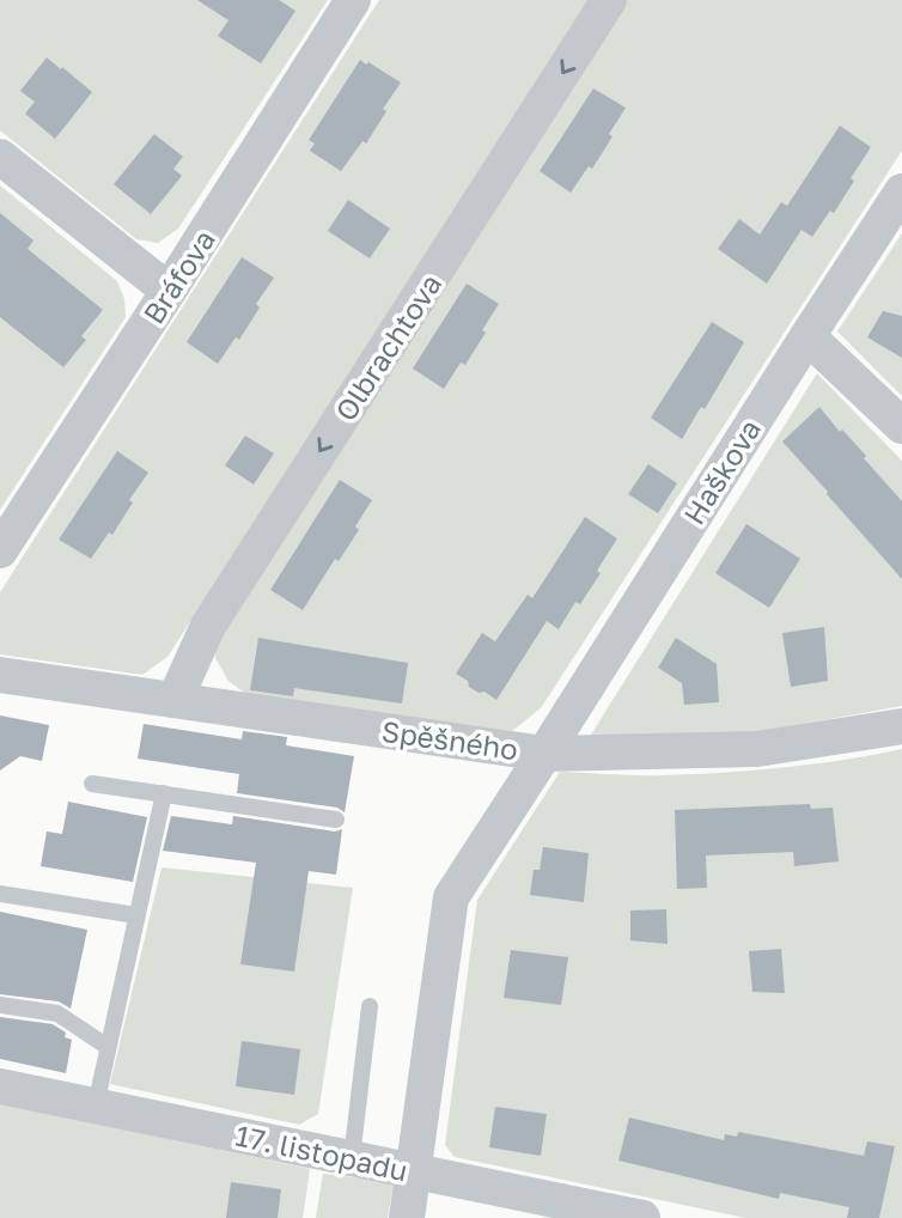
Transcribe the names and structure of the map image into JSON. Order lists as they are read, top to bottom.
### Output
{
  "streets": {
    "street": [
      "Bráfova",
      "Olbrachtova",
      "Haškova",
      "Spěšného",
      "17. listopadu"
    ]
  },
  "crossings": [
    ["Olbrachtova", "Spěšného"],
    ["Haškova", "Spěšného"],
    ["Haškova", "17. listopadu"]
  ],
  "one_way": ["Olbrachtova"]
}
